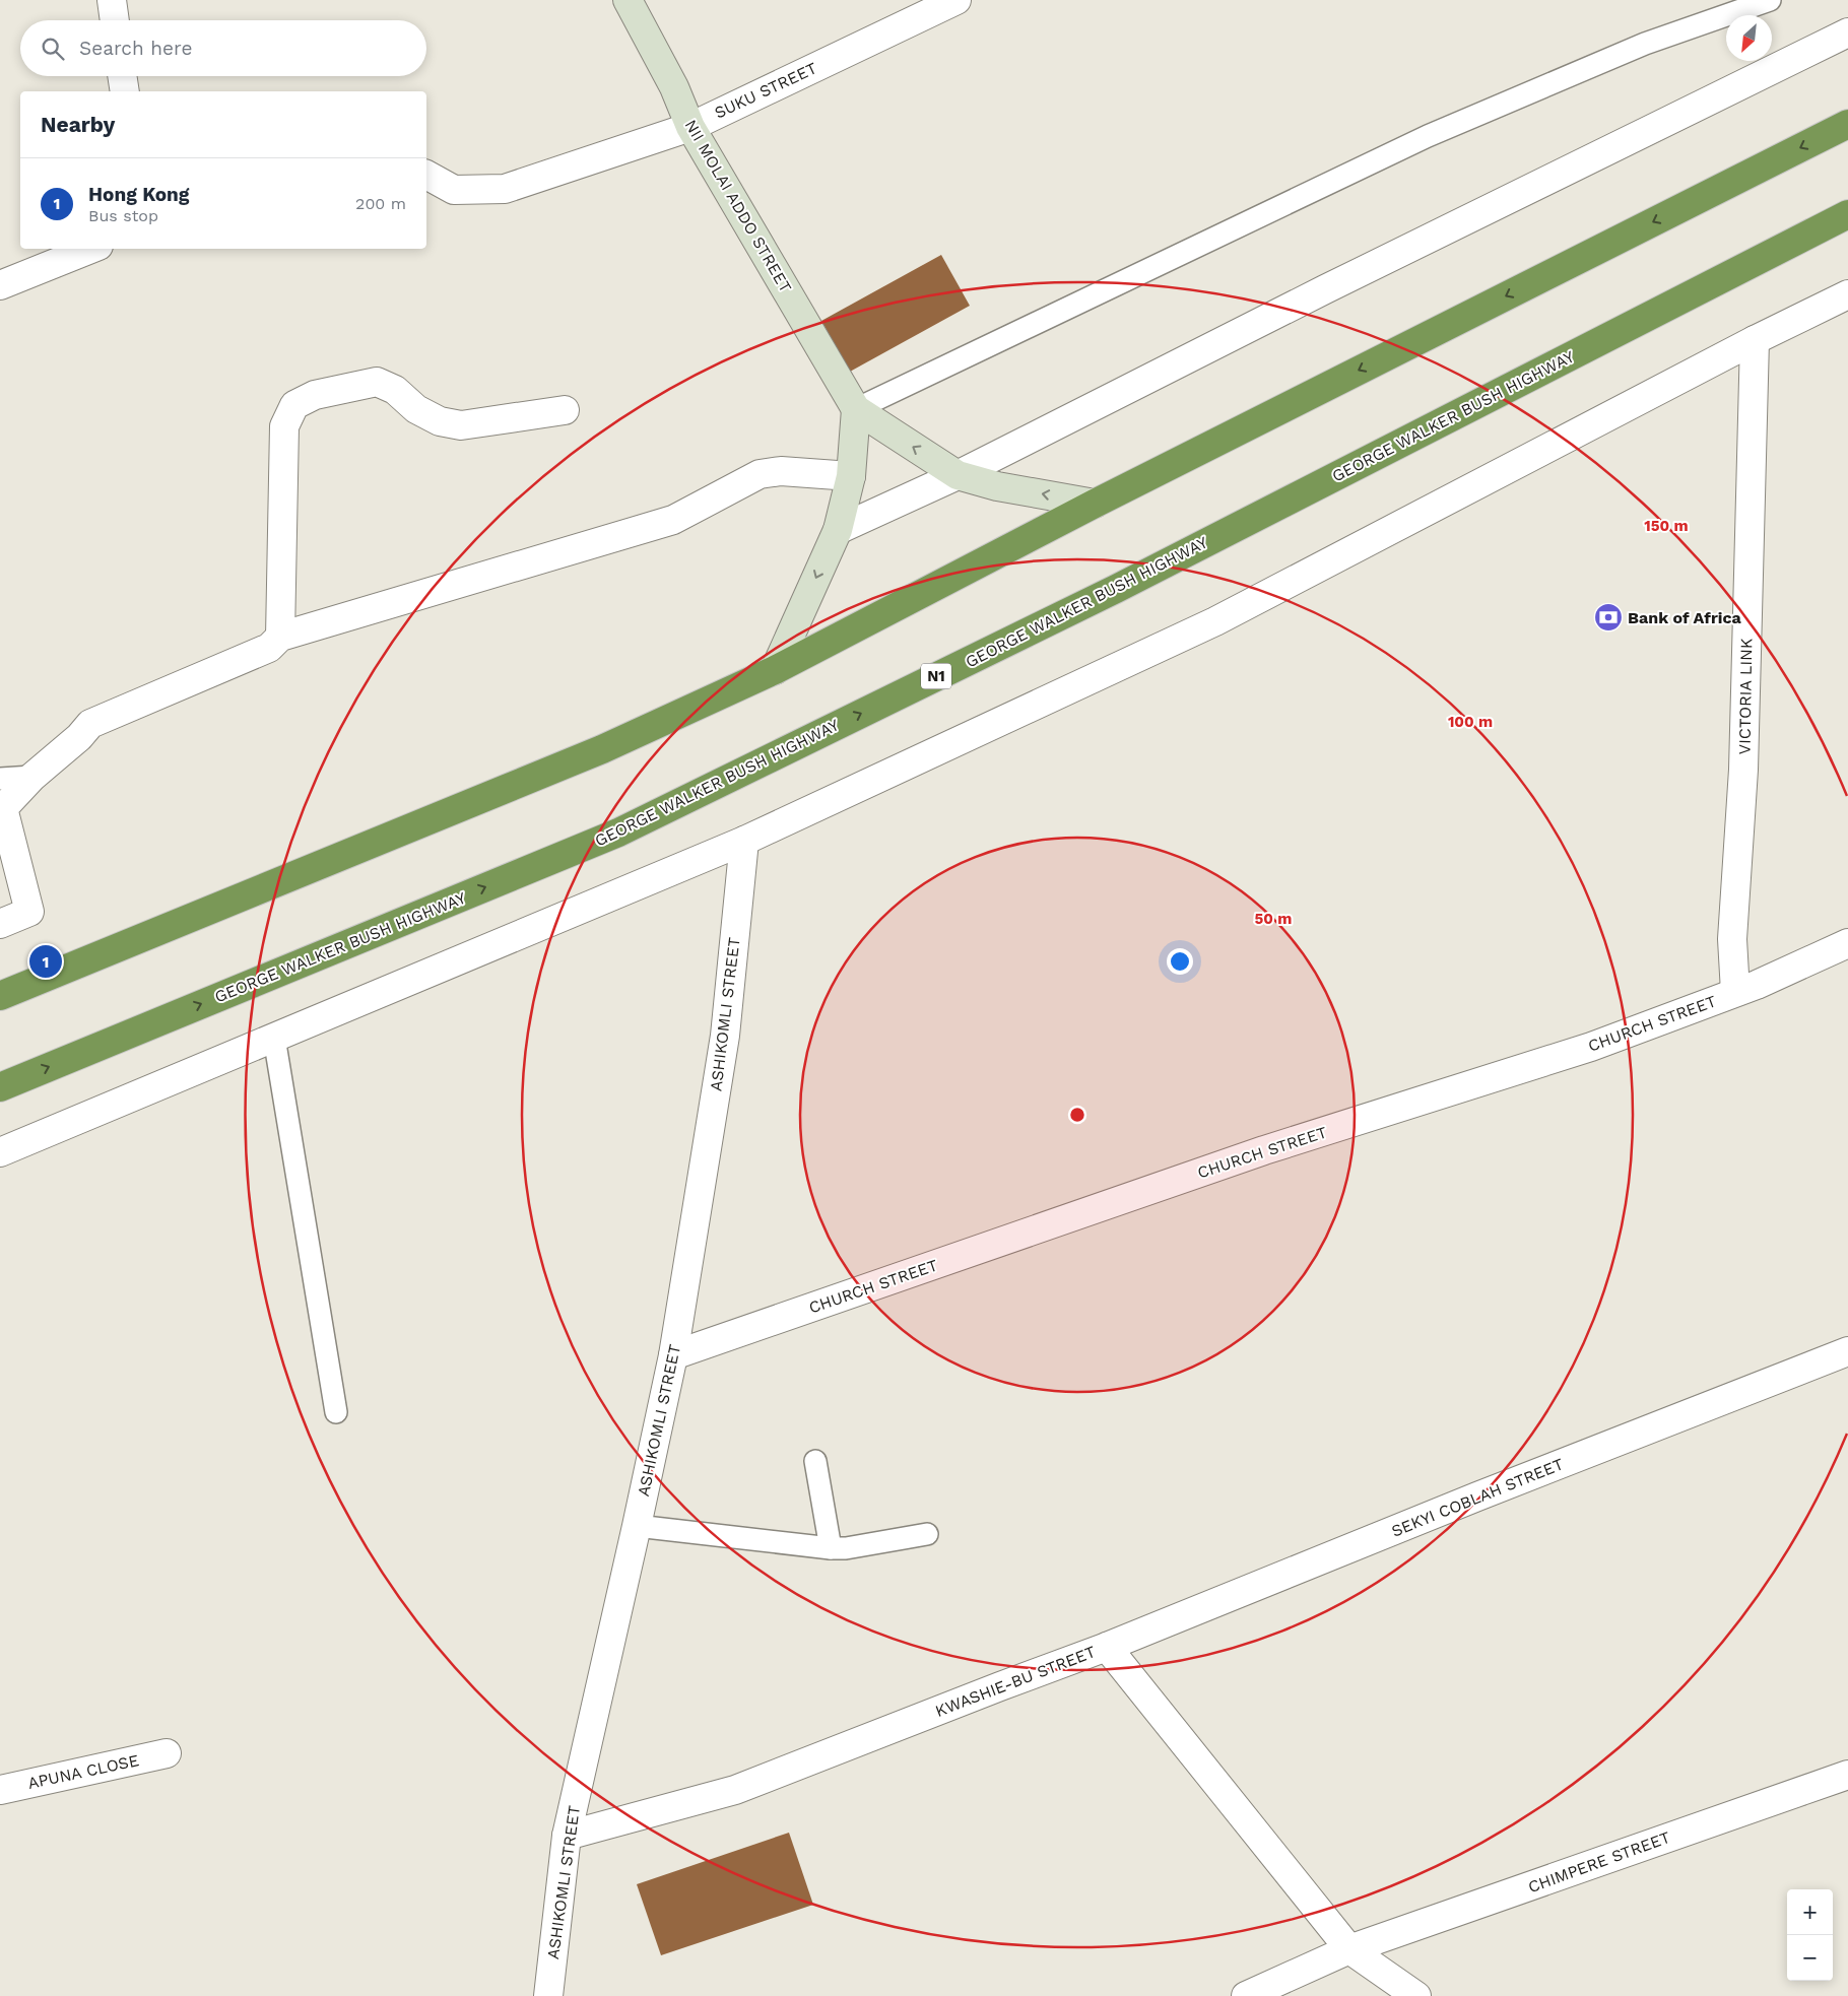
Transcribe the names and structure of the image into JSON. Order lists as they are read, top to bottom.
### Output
{
  "streets": {
    "highway": ["GEORGE WALKER BUSH HIGHWAY", "N1"],
    "street": [
      "SUKU STREET",
      "NII MOLAI ADDO STREET",
      "VICTORIA LINK",
      "ASHIKOMLI STREET",
      "CHURCH STREET",
      "SEKYI COBLAH STREET",
      "KWASHIE-BU STREET",
      "APUNA CLOSE",
      "CHIMPERE STREET"
    ]
  },
  "crossings": [
    ["SUKU STREET", "NII MOLAI ADDO STREET"],
    ["VICTORIA LINK", "CHURCH STREET"],
    ["ASHIKOMLI STREET", "CHURCH STREET"],
    ["ASHIKOMLI STREET", "KWASHIE-BU STREET"],
    ["SEKYI COBLAH STREET", "KWASHIE-BU STREET"],
    ["KWASHIE-BU STREET", "CHIMPERE STREET"]
  ],
  "one_way": ["NII MOLAI ADDO STREET"],
  "places": {
    "bank": ["Bank of Africa"]
  },
  "north": "bottom left",
  "page": {
    "search": "Search here",
    "heading": "Nearby",
    "list": [
      {
        "mark": "1",
        "name": "Hong Kong",
        "note": "Bus stop",
        "value": "200 m"
      }
    ],
    "pins": "1",
    "map_buttons": ["+", "−"]
  },
  "rings": ["150 m", "100 m", "50 m"]
}
